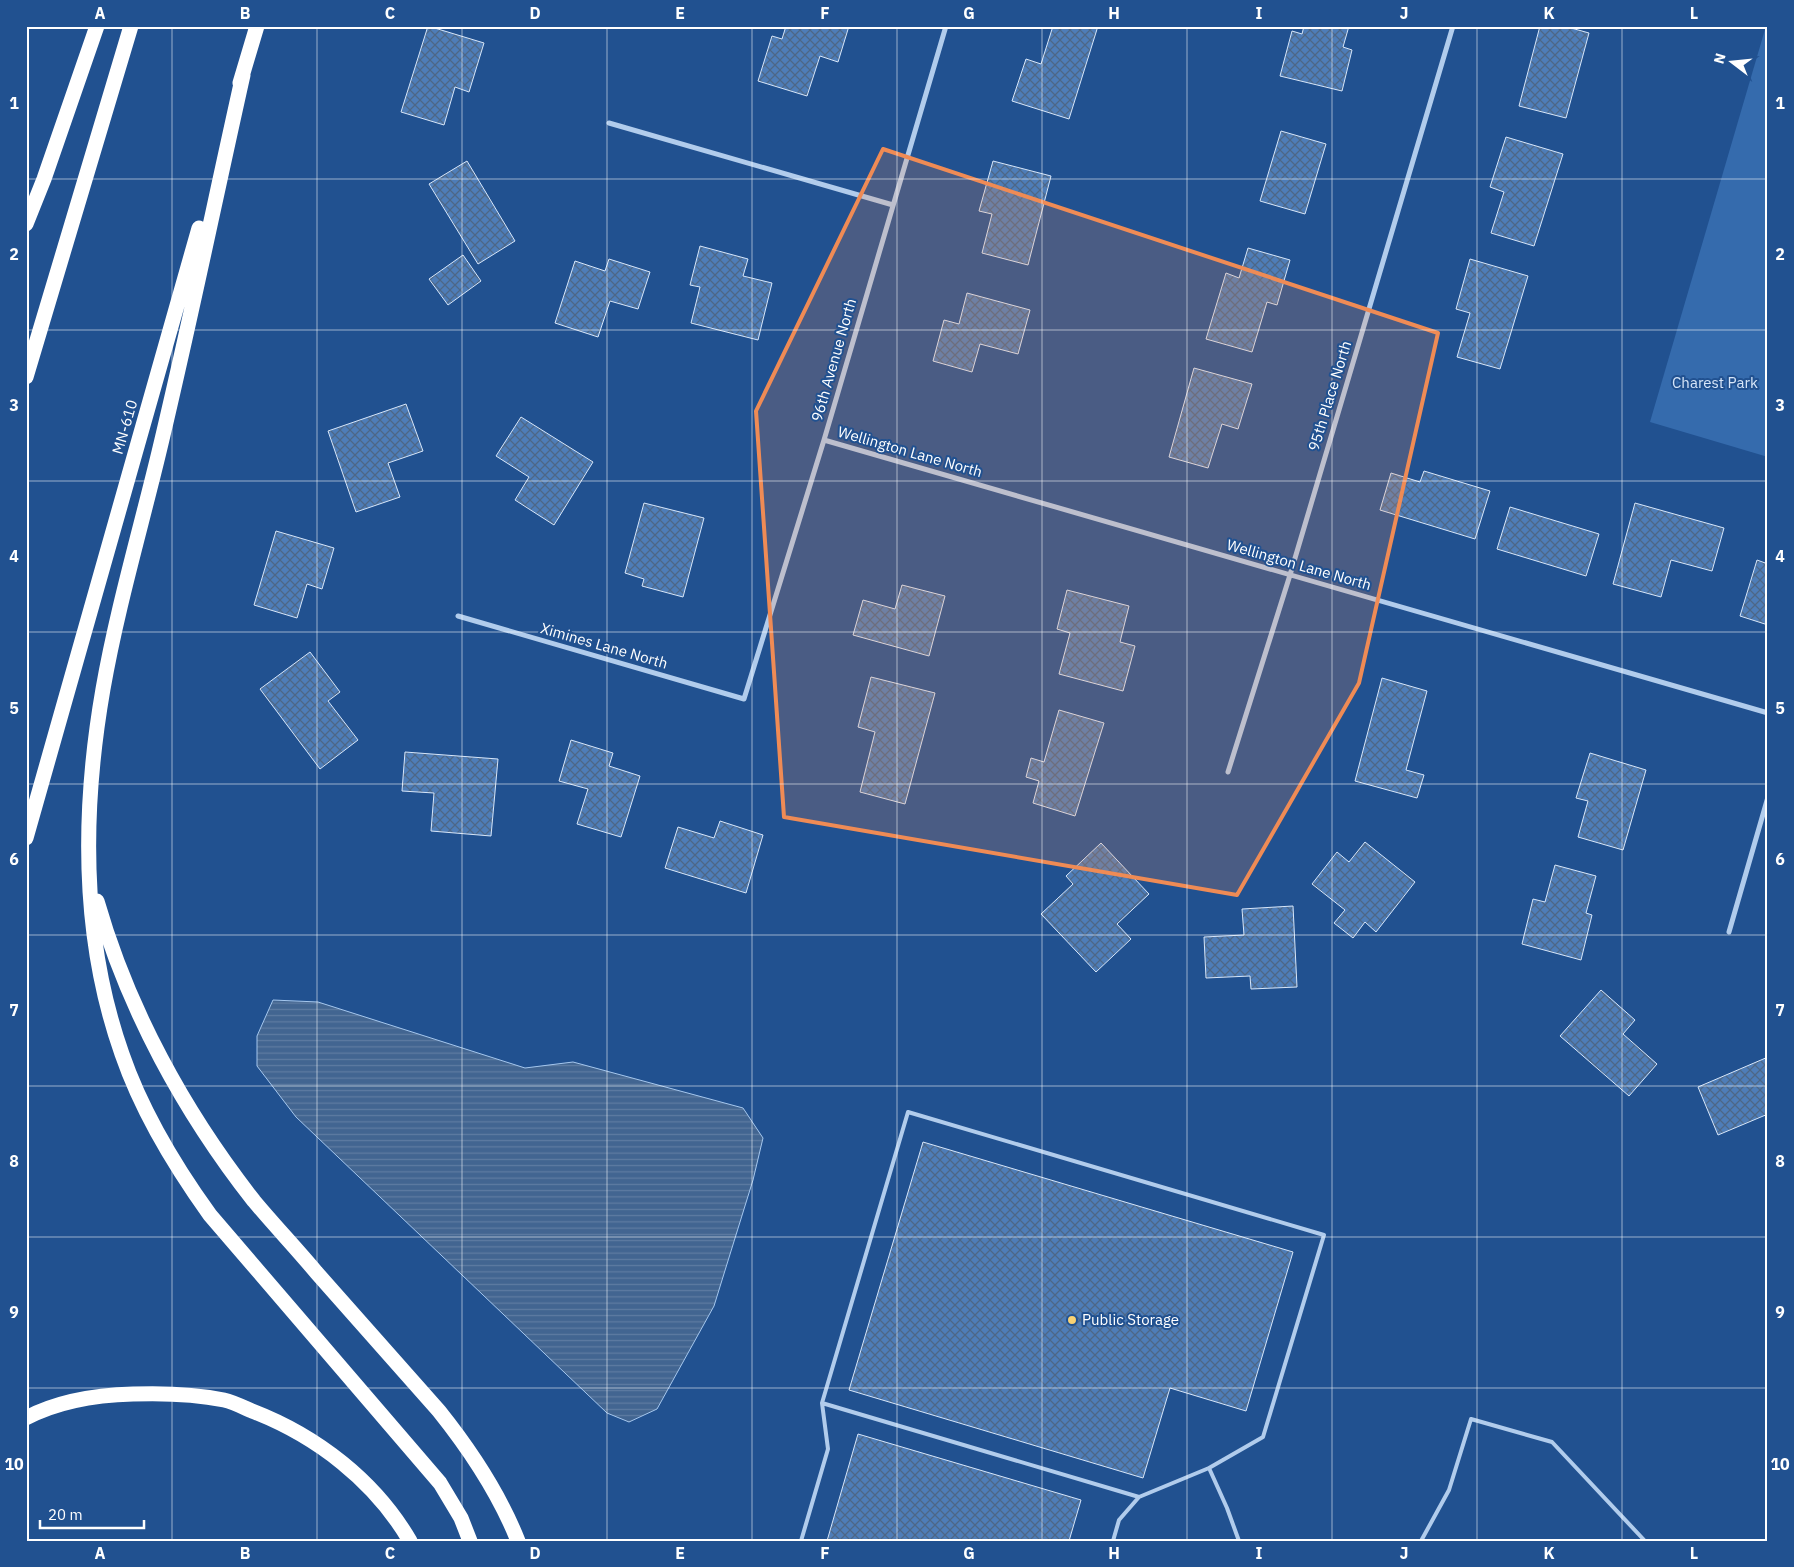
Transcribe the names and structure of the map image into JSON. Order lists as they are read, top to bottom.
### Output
{
  "streets": {
    "highway": ["MN-610"],
    "street": [
      "96th Avenue North",
      "95th Place North",
      "Wellington Lane North",
      "Ximines Lane North"
    ]
  },
  "crossings": [
    ["96th Avenue North", "Wellington Lane North"],
    ["96th Avenue North", "Ximines Lane North"],
    ["95th Place North", "Wellington Lane North"]
  ],
  "parks": ["Charest Park"],
  "places": ["Public Storage"],
  "scale_bar": "20 m",
  "north": "left",
  "grid": {
    "columns": [
      "A",
      "B",
      "C",
      "D",
      "E",
      "F",
      "G",
      "H",
      "I",
      "J",
      "K",
      "L"
    ],
    "rows": [
      "1",
      "2",
      "3",
      "4",
      "5",
      "6",
      "7",
      "8",
      "9",
      "10"
    ]
  }
}
